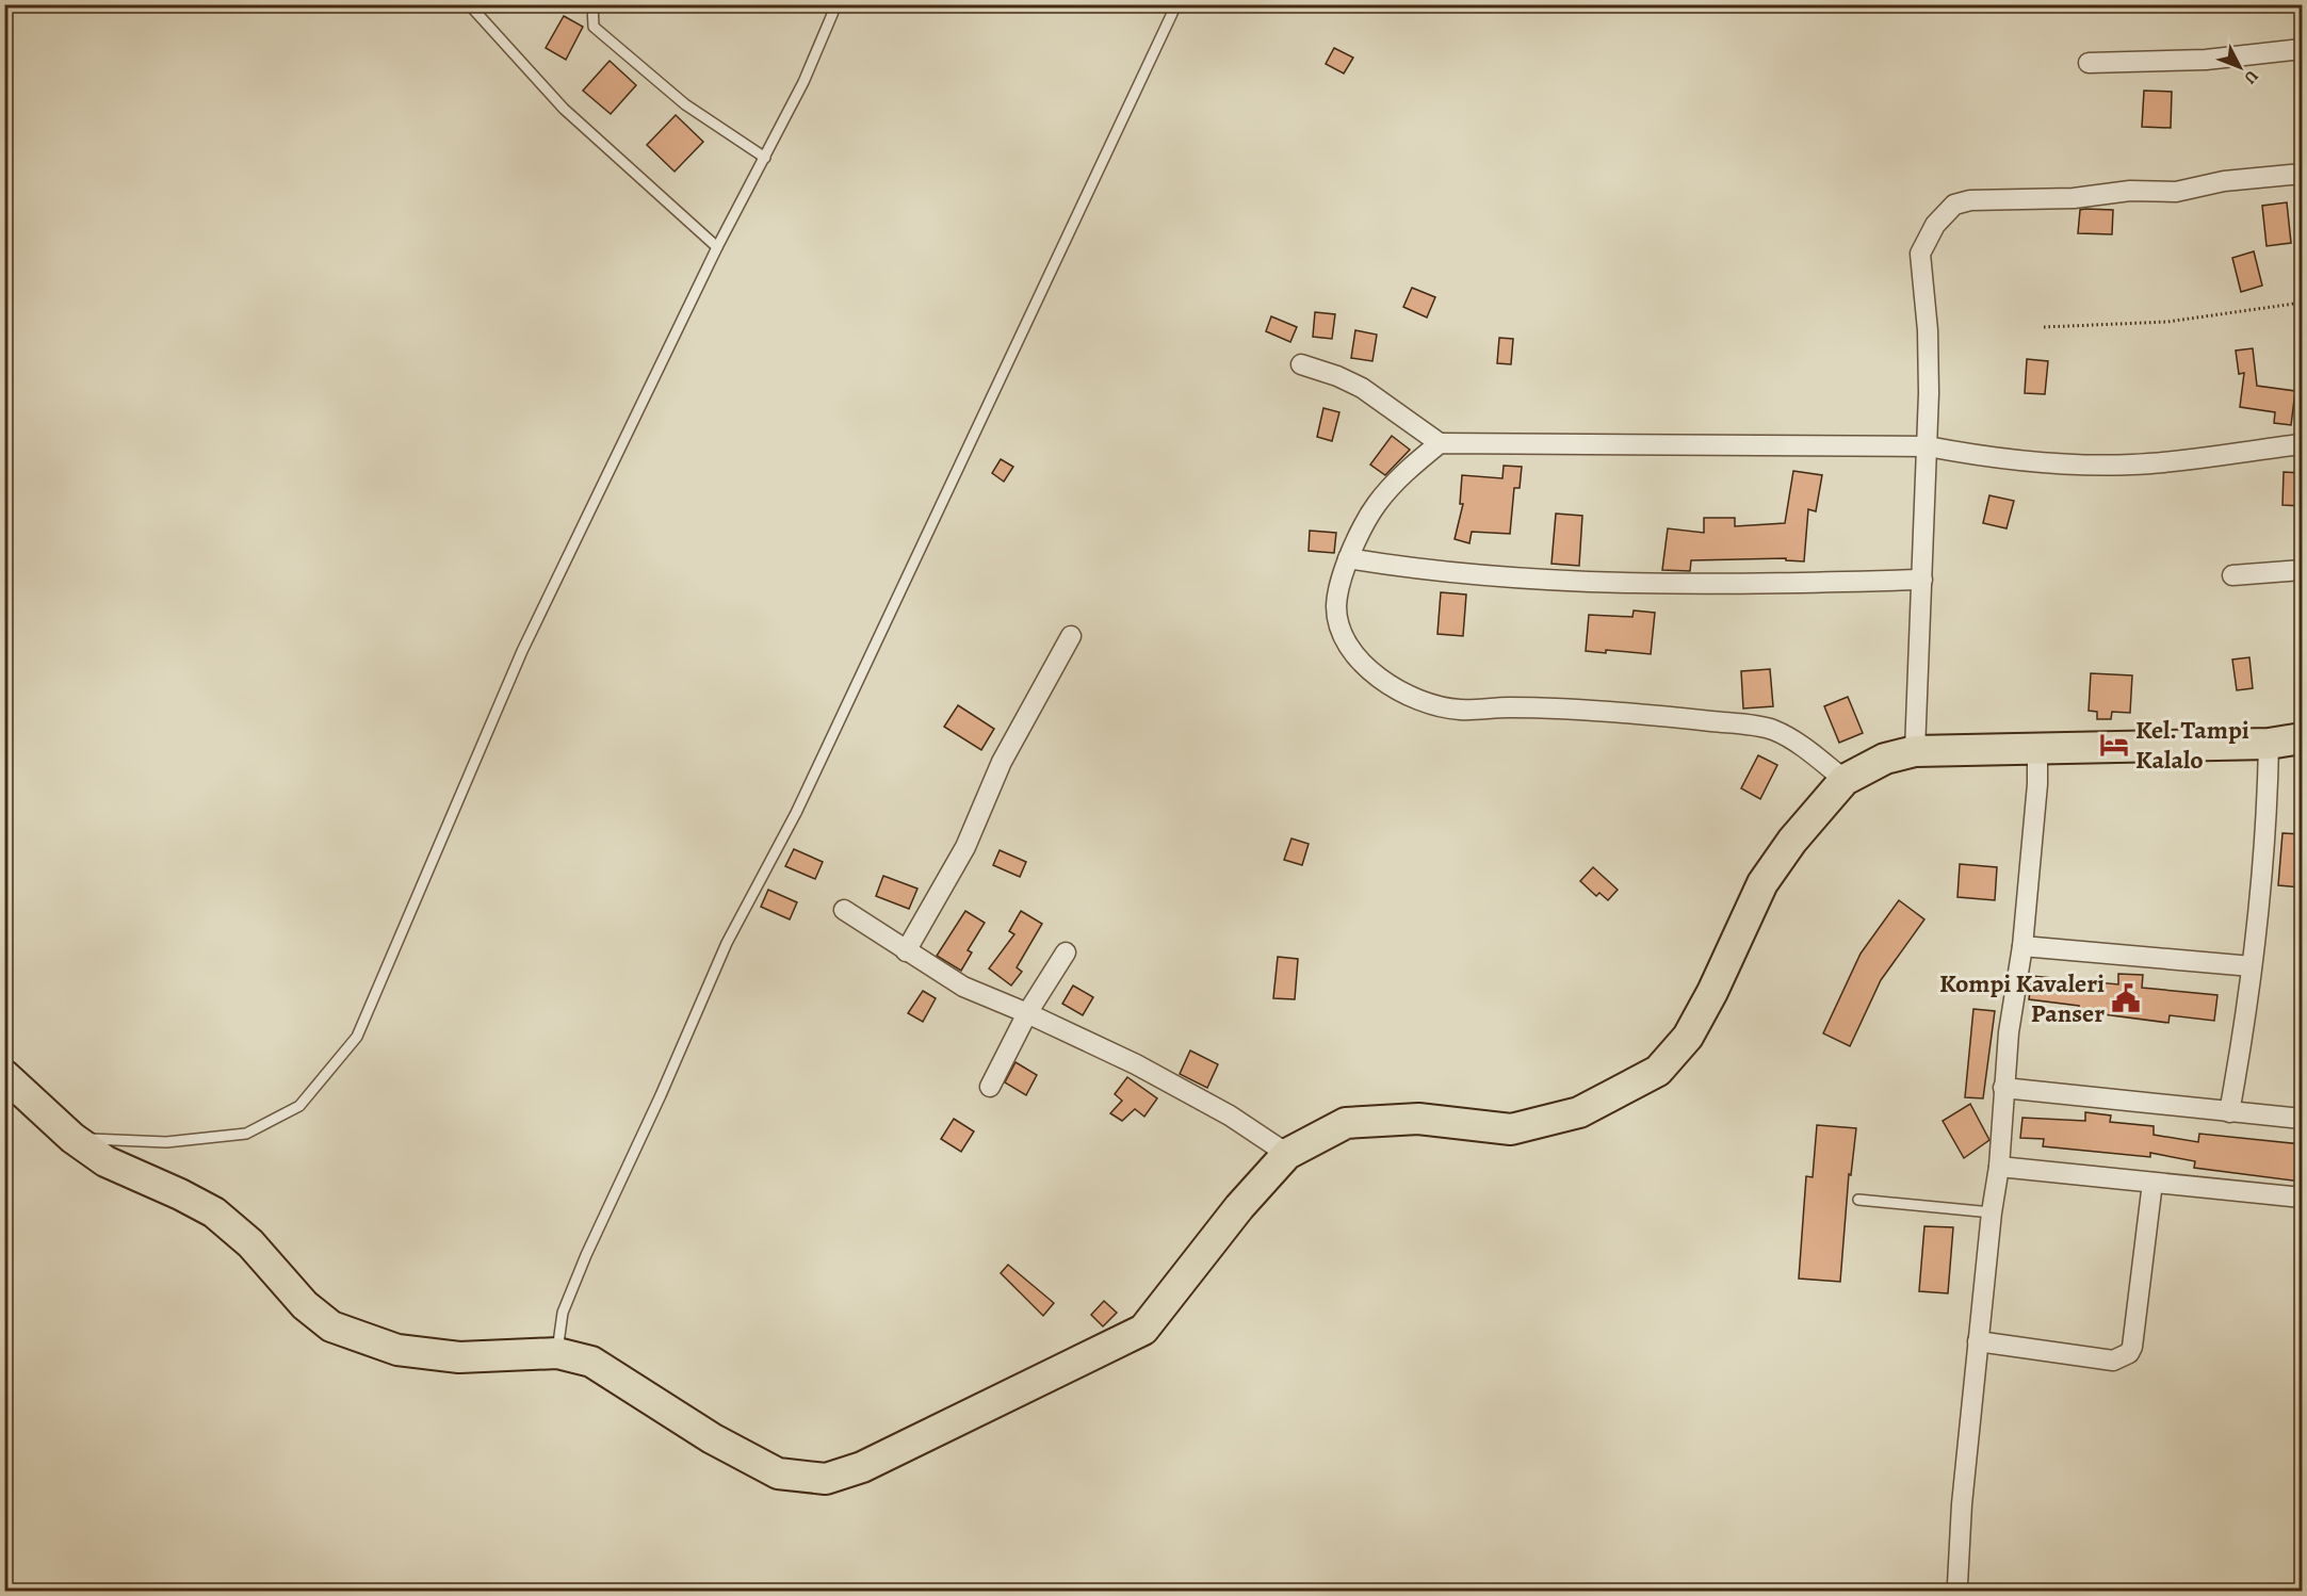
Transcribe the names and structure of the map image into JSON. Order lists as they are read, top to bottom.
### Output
{
  "places": {
    "hotel": ["Kel. Tampi Kalalo"],
    "public building": ["Kompi Kavaleri Panser"]
  },
  "north": "bottom right"
}
